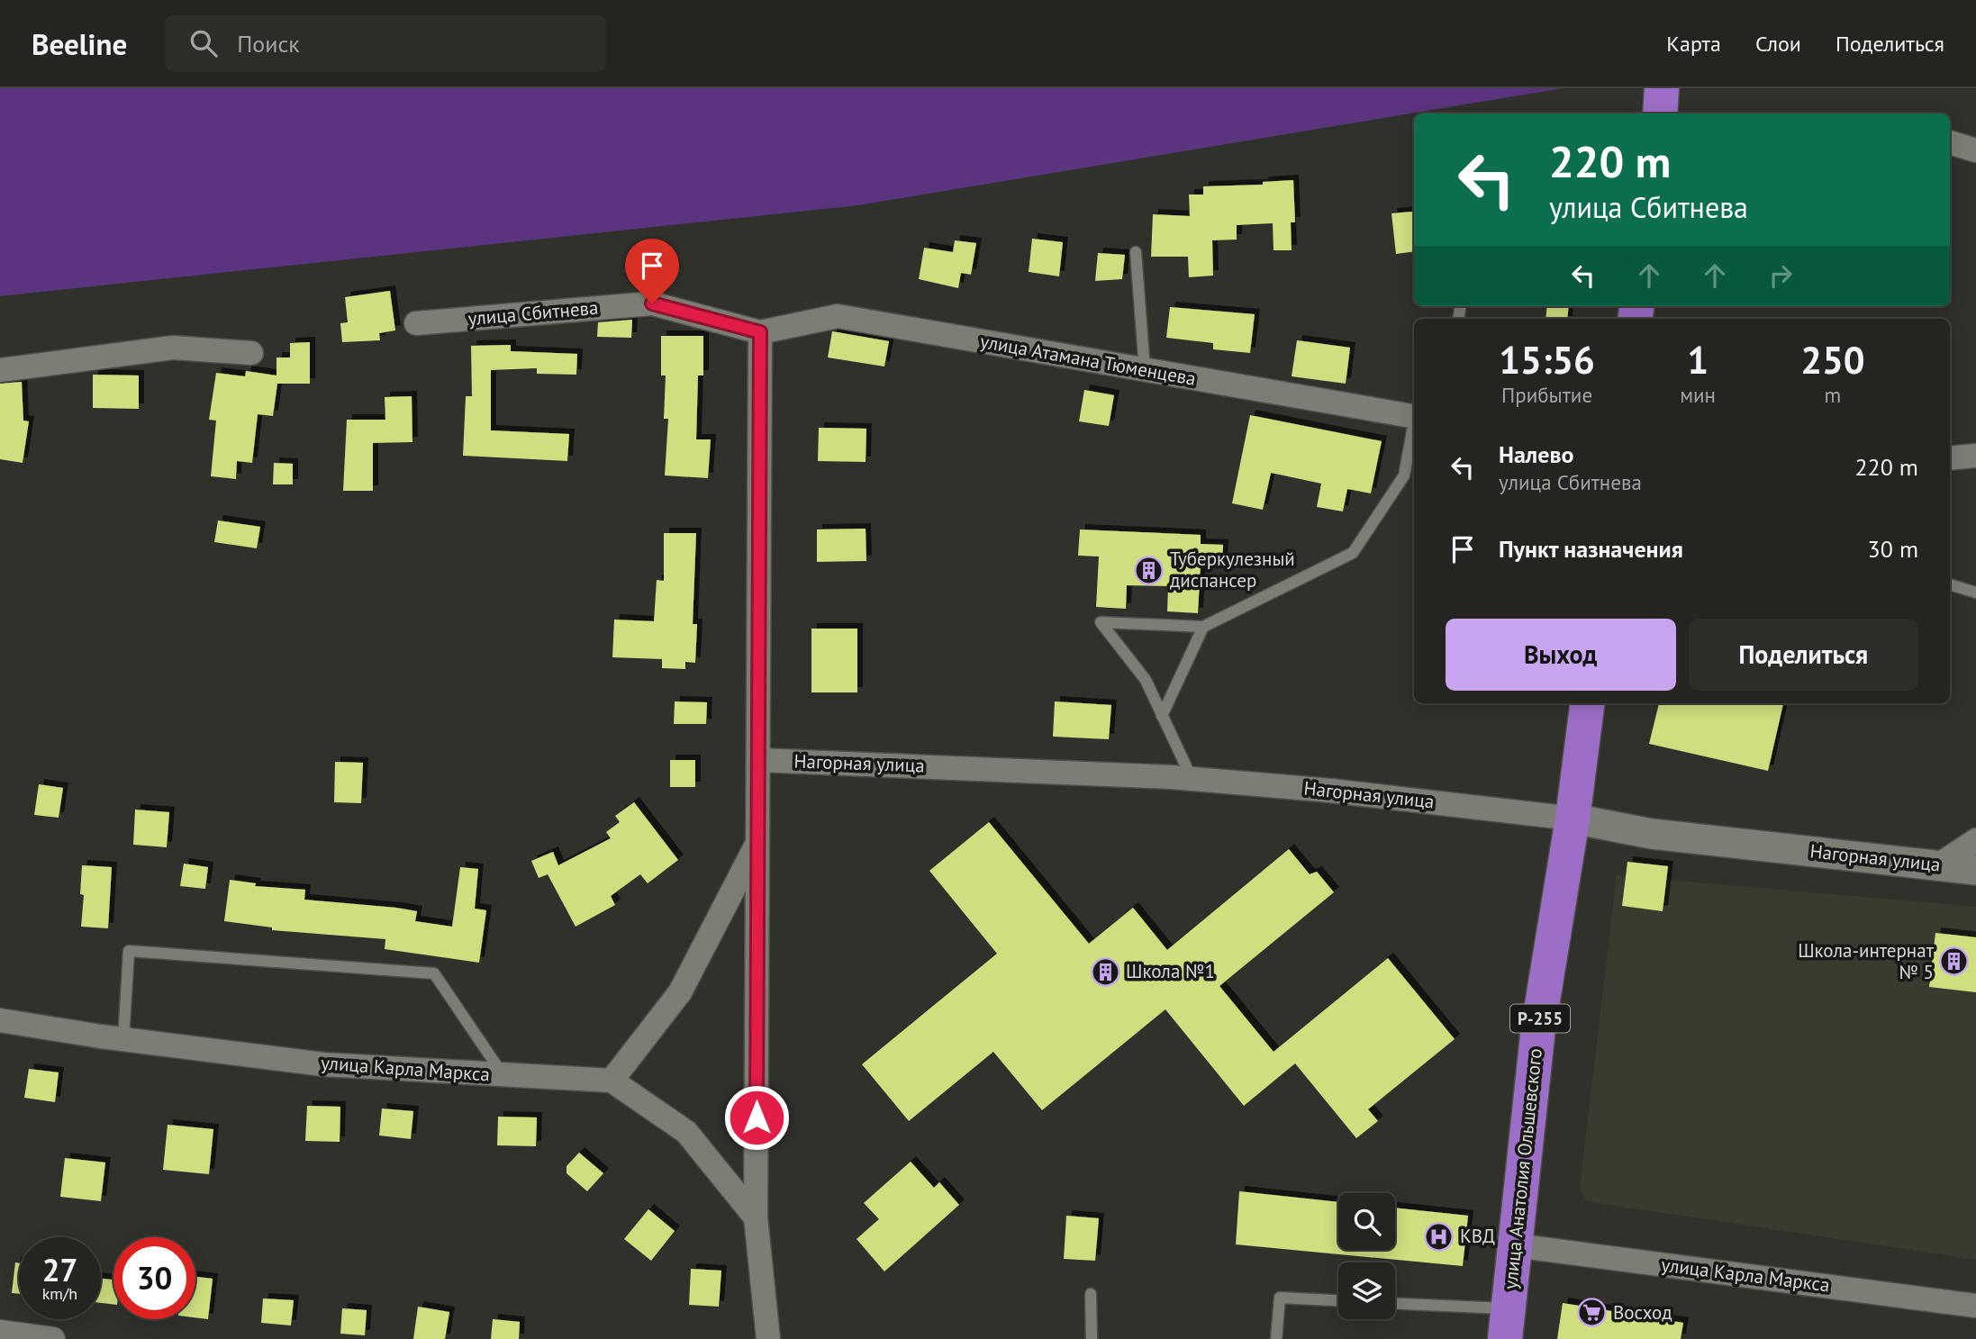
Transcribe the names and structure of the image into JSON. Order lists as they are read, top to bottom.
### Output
{
  "streets": {
    "highway": ["Р-255", "улица Анатолия Ольшевского"],
    "street": [
      "улица Сбитнева",
      "улица Атамана Тюменцева",
      "Нагорная улица",
      "улица Карла Маркса"
    ]
  },
  "crossings": [
    ["улица Сбитнева", "улица Атамана Тюменцева"],
    ["Нагорная улица", "улица Анатолия Ольшевского"],
    ["улица Карла Маркса", "улица Анатолия Ольшевского"]
  ],
  "places": {
    "building": ["Туберкулезный диспансер", "Школа-интернат № 5", "Школа №1"],
    "hospital": ["КВД"],
    "supermarket": ["Восход"]
  },
  "page": {
    "header": "Beeline",
    "search": "Поиск",
    "nav": ["Карта", "Слои", "Поделиться"],
    "turn": ["220 m", "улица Сбитнева"],
    "eta": [
      "15:56",
      "Прибытие",
      "1",
      "мин",
      "250",
      "m"
    ],
    "list": [
      {
        "name": "Налево",
        "note": "улица Сбитнева",
        "value": "220 m"
      },
      {
        "name": "Пункт назначения",
        "value": "30 m"
      }
    ],
    "buttons": ["Выход", "Поделиться"],
    "speed": "27 km/h",
    "limit": "30"
  }
}
